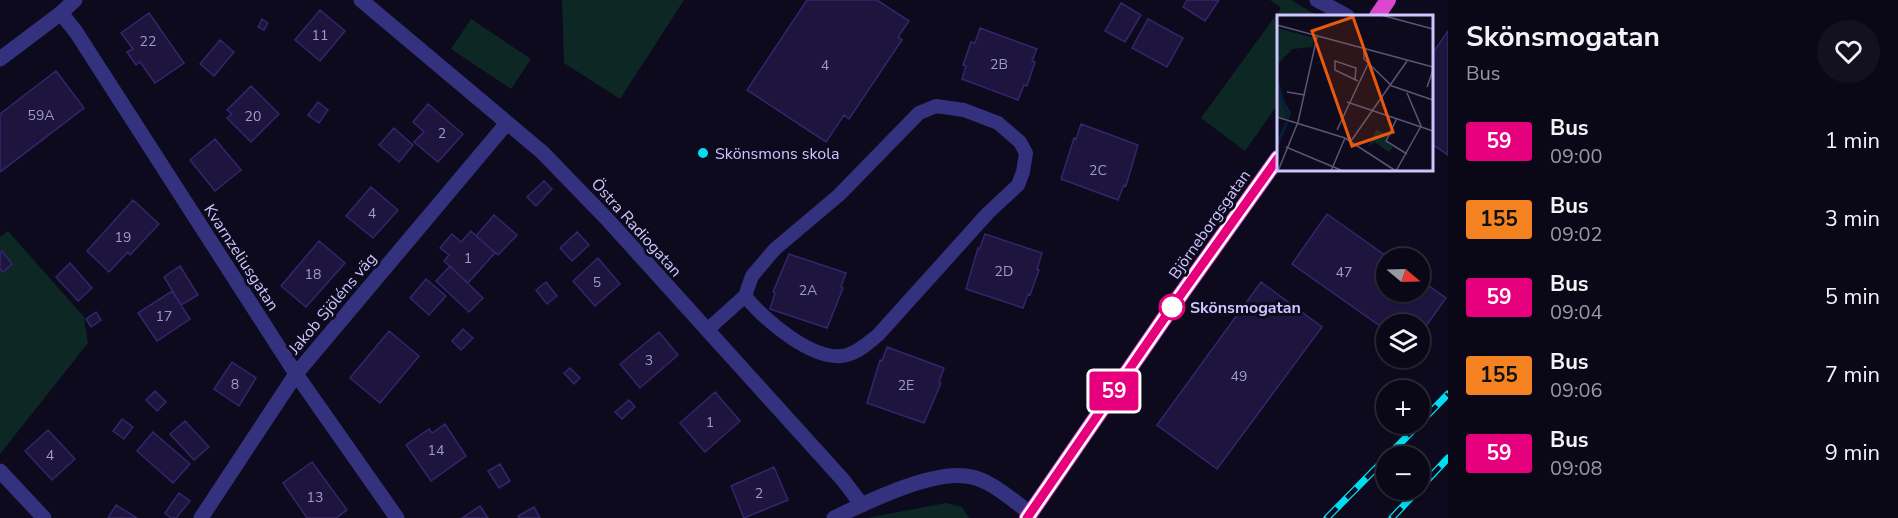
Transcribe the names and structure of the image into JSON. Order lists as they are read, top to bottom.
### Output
{
  "streets": {
    "highway": ["Björneborgsgatan"],
    "street": ["Östra Radiogatan", "Kvarnzeliusgatan", "Jakob Sjöléns väg"]
  },
  "crossings": [
    ["Östra Radiogatan", "Jakob Sjöléns väg"],
    ["Kvarnzeliusgatan", "Jakob Sjöléns väg"]
  ],
  "places": ["Skönsmons skola", "Skönsmogatan"],
  "lines": ["bus line 59"],
  "house_numbers": [
    "11",
    "22",
    "2B",
    "4",
    "59A",
    "20",
    "2",
    "2C",
    "4",
    "19",
    "1",
    "2D",
    "47",
    "18",
    "5",
    "2A",
    "17",
    "3",
    "49",
    "8",
    "2E",
    "1",
    "14",
    "4",
    "2",
    "13"
  ],
  "north": "right",
  "page": {
    "on_map": "59",
    "heading": ["Skönsmogatan", "Bus"],
    "list": [
      {
        "mark": "59",
        "name": "Bus",
        "note": "09:00",
        "value": "1 min"
      },
      {
        "mark": "155",
        "name": "Bus",
        "note": "09:02",
        "value": "3 min"
      },
      {
        "mark": "59",
        "name": "Bus",
        "note": "09:04",
        "value": "5 min"
      },
      {
        "mark": "155",
        "name": "Bus",
        "note": "09:06",
        "value": "7 min"
      },
      {
        "mark": "59",
        "name": "Bus",
        "note": "09:08",
        "value": "9 min"
      }
    ],
    "map_buttons": ["+", "−"]
  }
}
